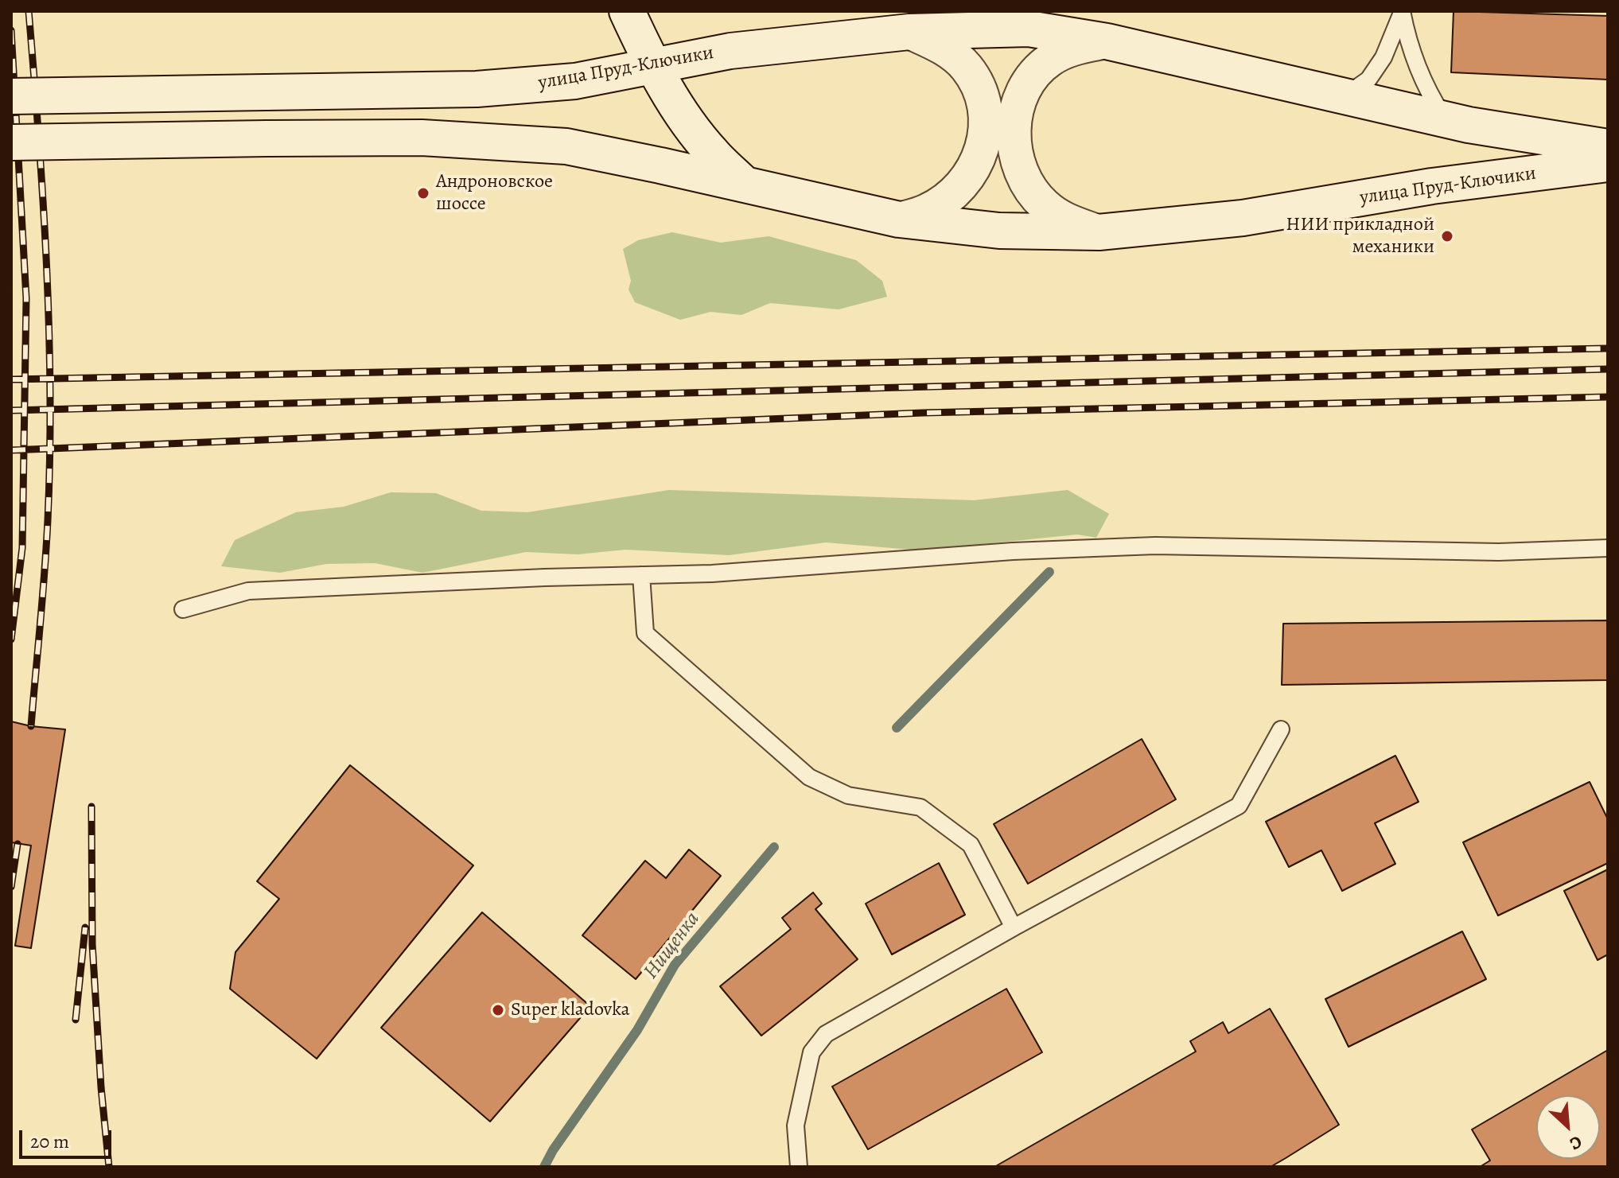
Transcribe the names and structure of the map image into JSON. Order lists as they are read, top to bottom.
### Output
{
  "streets": {
    "street": ["улица Пруд-Ключики"]
  },
  "water": ["Нищенка"],
  "places": ["Андроновское шоссе", "НИИ прикладной механики", "Super kladovka"],
  "scale_bar": "20 m",
  "north": "bottom right"
}
